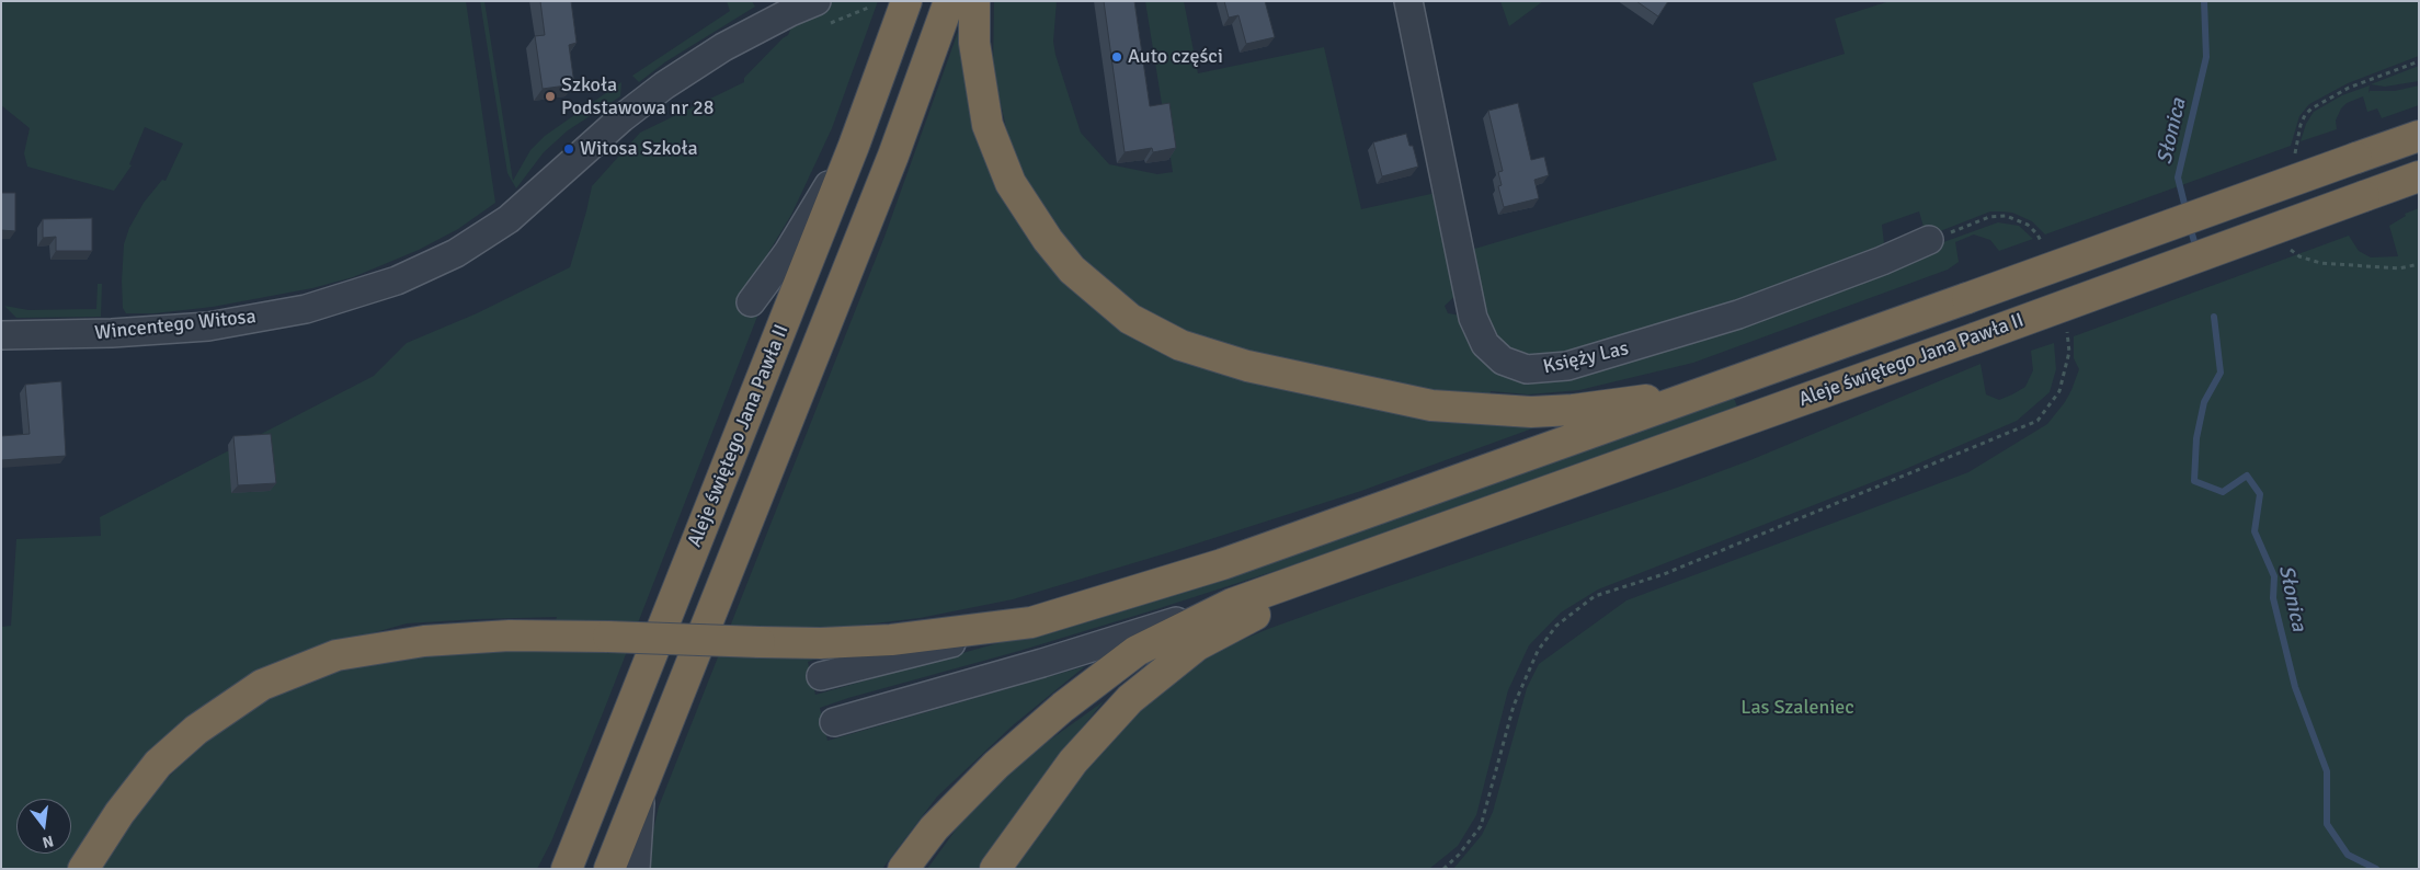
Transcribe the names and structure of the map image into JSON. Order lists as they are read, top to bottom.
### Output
{
  "streets": {
    "highway": ["Aleje świętego Jana Pawła II"],
    "street": ["Wincentego Witosa", "Księży Las"]
  },
  "water": ["Słonica"],
  "parks": ["Las Szaleniec"],
  "places": ["Auto części", "Szkoła Podstawowa nr 28", "Witosa Szkoła"],
  "north": "bottom"
}
